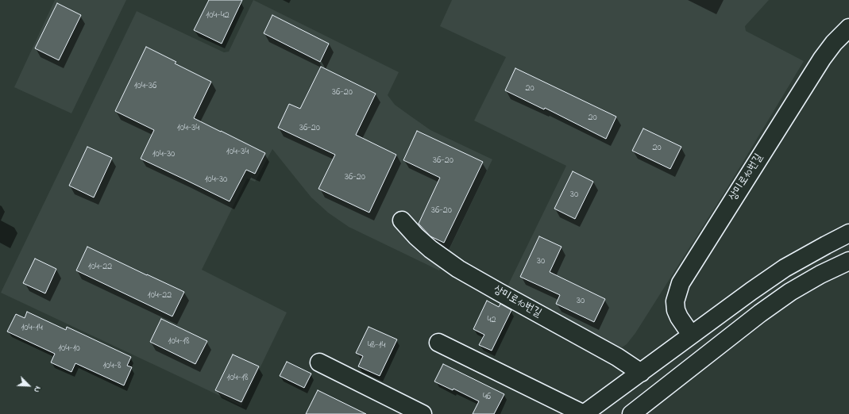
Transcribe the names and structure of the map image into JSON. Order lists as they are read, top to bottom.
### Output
{
  "streets": {
    "street": ["상미로10번길"]
  },
  "house_numbers": [
    "104-42",
    "104-36",
    "20",
    "36-20",
    "20",
    "104-34",
    "36-20",
    "20",
    "104-34",
    "104-30",
    "36-20",
    "36-20",
    "104-30",
    "30",
    "36-20",
    "30",
    "104-22",
    "104-22",
    "30",
    "42",
    "104-14",
    "104-18",
    "48-14",
    "104-10",
    "104-8",
    "104-18",
    "46"
  ],
  "north": "bottom right"
}
